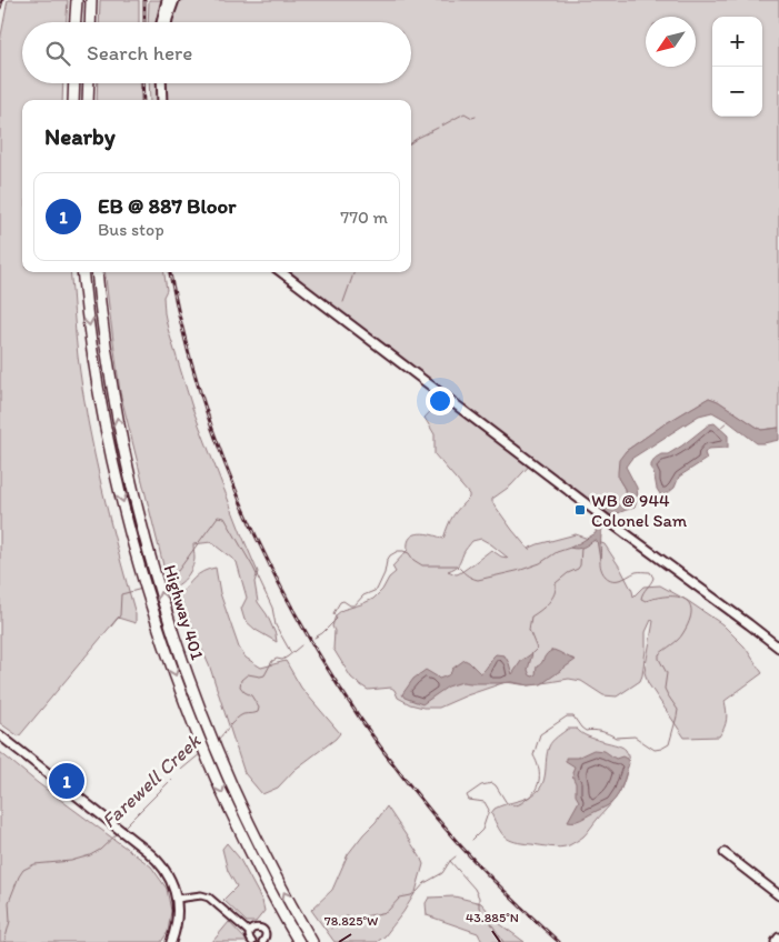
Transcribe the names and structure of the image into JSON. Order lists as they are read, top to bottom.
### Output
{
  "streets": {
    "highway": ["Highway 401"]
  },
  "water": ["Farewell Creek"],
  "places": {
    "transit": ["WB @ 944 Colonel Sam"]
  },
  "north": "bottom left",
  "page": {
    "map_buttons": ["+", "−"],
    "search": "Search here",
    "heading": "Nearby",
    "list": [
      {
        "mark": "1",
        "name": "EB @ 887 Bloor",
        "note": "Bus stop",
        "value": "770 m"
      }
    ],
    "pins": "1"
  },
  "coordinates": ["43.885°N", "78.825°W"]
}
